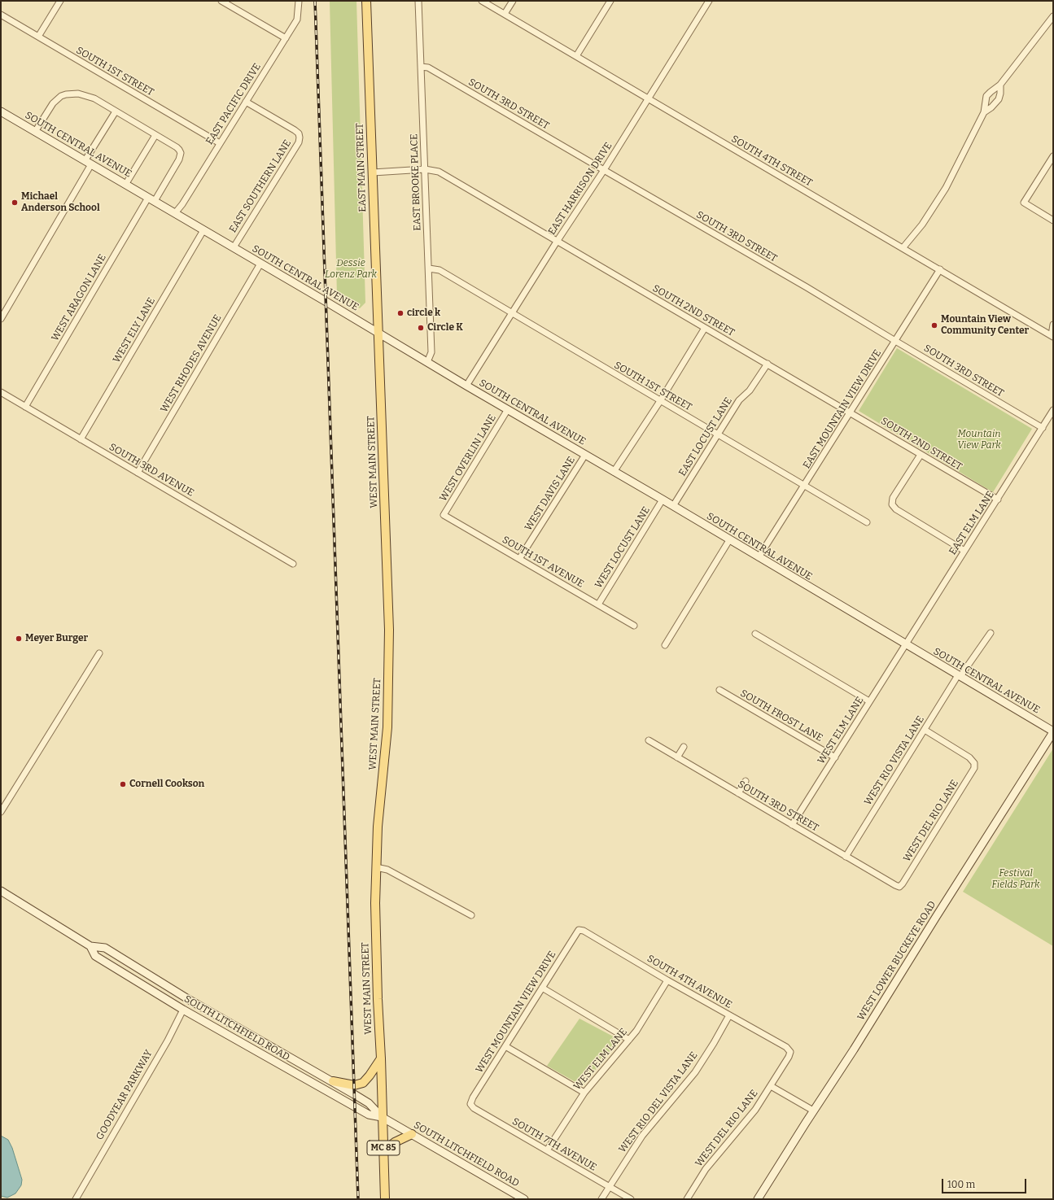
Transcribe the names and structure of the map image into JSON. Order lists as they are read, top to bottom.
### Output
{
  "streets": {
    "main road": [
      "SOUTH CENTRAL AVENUE",
      "EAST MAIN STREET",
      "WEST MAIN STREET",
      "WEST LOWER BUCKEYE ROAD",
      "SOUTH LITCHFIELD ROAD",
      "GOODYEAR PARKWAY",
      "MC 85"
    ],
    "street": [
      "SOUTH 1ST STREET",
      "EAST PACIFIC DRIVE",
      "SOUTH 3RD STREET",
      "SOUTH 4TH STREET",
      "EAST BROOKE PLACE",
      "EAST SOUTHERN LANE",
      "EAST HARRISON DRIVE",
      "WEST ARAGON LANE",
      "SOUTH 2ND STREET",
      "WEST ELY LANE",
      "WEST RHODES AVENUE",
      "EAST MOUNTAIN VIEW DRIVE",
      "EAST LOCUST LANE",
      "WEST OVERLIN LANE",
      "SOUTH 3RD AVENUE",
      "WEST DAVIS LANE",
      "EAST ELM LANE",
      "WEST LOCUST LANE",
      "SOUTH 1ST AVENUE",
      "SOUTH FROST LANE",
      "WEST ELM LANE",
      "WEST RIO VISTA LANE",
      "WEST DEL RIO LANE",
      "SOUTH 4TH AVENUE",
      "WEST MOUNTAIN VIEW DRIVE",
      "WEST RIO DEL VISTA LANE",
      "SOUTH 7TH AVENUE"
    ]
  },
  "crossings": [
    ["SOUTH 1ST STREET", "EAST PACIFIC DRIVE"],
    ["SOUTH 1ST STREET", "EAST BROOKE PLACE"],
    ["SOUTH 1ST STREET", "EAST HARRISON DRIVE"],
    ["SOUTH 1ST STREET", "EAST MOUNTAIN VIEW DRIVE"],
    ["SOUTH 1ST STREET", "EAST LOCUST LANE"],
    ["EAST PACIFIC DRIVE", "SOUTH CENTRAL AVENUE"],
    ["EAST PACIFIC DRIVE", "EAST SOUTHERN LANE"],
    ["SOUTH 3RD STREET", "EAST BROOKE PLACE"],
    ["SOUTH 3RD STREET", "EAST HARRISON DRIVE"],
    ["SOUTH 3RD STREET", "EAST MOUNTAIN VIEW DRIVE"],
    ["SOUTH 3RD STREET", "EAST ELM LANE"],
    ["SOUTH 3RD STREET", "WEST ELM LANE"],
    ["SOUTH 3RD STREET", "WEST RIO VISTA LANE"],
    ["SOUTH 3RD STREET", "WEST DEL RIO LANE"],
    ["SOUTH CENTRAL AVENUE", "EAST MAIN STREET"],
    ["SOUTH CENTRAL AVENUE", "EAST BROOKE PLACE"],
    ["SOUTH CENTRAL AVENUE", "EAST SOUTHERN LANE"],
    ["SOUTH CENTRAL AVENUE", "EAST HARRISON DRIVE"],
    ["SOUTH CENTRAL AVENUE", "WEST ARAGON LANE"],
    ["SOUTH CENTRAL AVENUE", "WEST ELY LANE"],
    ["SOUTH CENTRAL AVENUE", "WEST RHODES AVENUE"],
    ["SOUTH CENTRAL AVENUE", "EAST MOUNTAIN VIEW DRIVE"],
    ["SOUTH CENTRAL AVENUE", "EAST LOCUST LANE"],
    ["SOUTH CENTRAL AVENUE", "WEST OVERLIN LANE"],
    ["SOUTH CENTRAL AVENUE", "WEST MAIN STREET"],
    ["SOUTH CENTRAL AVENUE", "WEST DAVIS LANE"],
    ["SOUTH CENTRAL AVENUE", "EAST ELM LANE"],
    ["SOUTH CENTRAL AVENUE", "WEST LOCUST LANE"],
    ["SOUTH CENTRAL AVENUE", "WEST ELM LANE"],
    ["SOUTH CENTRAL AVENUE", "WEST RIO VISTA LANE"],
    ["SOUTH CENTRAL AVENUE", "WEST LOWER BUCKEYE ROAD"],
    ["SOUTH 4TH STREET", "EAST HARRISON DRIVE"],
    ["SOUTH 4TH STREET", "EAST MOUNTAIN VIEW DRIVE"],
    ["EAST MAIN STREET", "SOUTH 2ND STREET"],
    ["EAST MAIN STREET", "WEST MAIN STREET"],
    ["EAST BROOKE PLACE", "SOUTH 2ND STREET"],
    ["EAST HARRISON DRIVE", "SOUTH 2ND STREET"],
    ["WEST ARAGON LANE", "SOUTH 3RD AVENUE"],
    ["SOUTH 2ND STREET", "EAST MOUNTAIN VIEW DRIVE"],
    ["SOUTH 2ND STREET", "EAST LOCUST LANE"],
    ["SOUTH 2ND STREET", "EAST ELM LANE"],
    ["WEST ELY LANE", "SOUTH 3RD AVENUE"],
    ["WEST RHODES AVENUE", "SOUTH 3RD AVENUE"],
    ["WEST OVERLIN LANE", "SOUTH 1ST AVENUE"],
    ["WEST MAIN STREET", "SOUTH LITCHFIELD ROAD"],
    ["WEST MAIN STREET", "MC 85"],
    ["WEST DAVIS LANE", "SOUTH 1ST AVENUE"],
    ["EAST ELM LANE", "WEST ELM LANE"],
    ["WEST LOCUST LANE", "SOUTH 1ST AVENUE"],
    ["SOUTH FROST LANE", "WEST ELM LANE"],
    ["WEST ELM LANE", "SOUTH 4TH AVENUE"],
    ["WEST ELM LANE", "SOUTH 7TH AVENUE"],
    ["WEST RIO VISTA LANE", "WEST DEL RIO LANE"],
    ["WEST DEL RIO LANE", "SOUTH 4TH AVENUE"],
    ["SOUTH 4TH AVENUE", "WEST MOUNTAIN VIEW DRIVE"],
    ["SOUTH 4TH AVENUE", "WEST RIO DEL VISTA LANE"],
    ["WEST MOUNTAIN VIEW DRIVE", "SOUTH 7TH AVENUE"],
    ["SOUTH LITCHFIELD ROAD", "GOODYEAR PARKWAY"],
    ["SOUTH LITCHFIELD ROAD", "MC 85"],
    ["WEST RIO DEL VISTA LANE", "SOUTH 7TH AVENUE"]
  ],
  "parks": ["Dessie Lorenz Park", "Mountain View Park", "Festival Fields Park"],
  "places": [
    "Michael Anderson School",
    "circle k",
    "Mountain View Community Center",
    "Circle K",
    "Meyer Burger",
    "Cornell Cookson"
  ],
  "scale_bar": "100 m"
}
